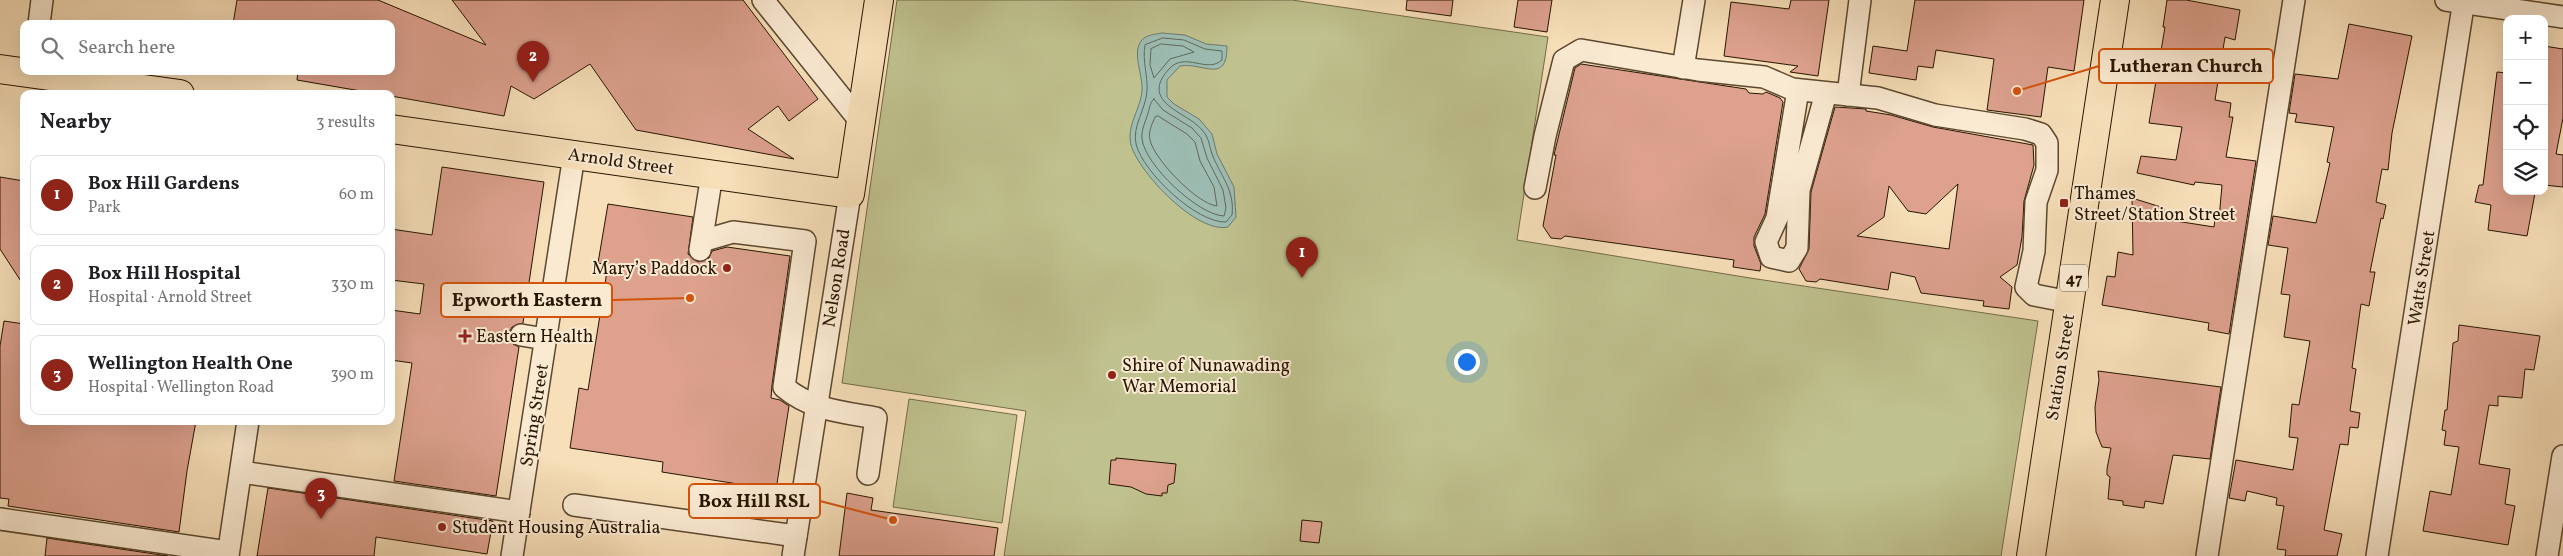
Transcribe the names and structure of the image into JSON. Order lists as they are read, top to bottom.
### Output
{
  "streets": {
    "main road": [
      "Arnold Street",
      "Nelson Road",
      "47",
      "Station Street"
    ],
    "street": ["Watts Street", "Spring Street"]
  },
  "crossings": [
    ["Arnold Street", "Nelson Road"],
    ["Arnold Street", "Spring Street"]
  ],
  "places": {
    "other": [
      "Lutheran Church",
      "Mary’s Paddock",
      "Epworth Eastern",
      "Shire of Nunawading War Memorial",
      "Box Hill RSL",
      "Student Housing Australia"
    ],
    "transit": ["Thames Street/Station Street"],
    "health": ["Eastern Health"]
  },
  "page": {
    "map_buttons": ["+", "−"],
    "search": "Search here",
    "pins": ["2", "1", "3"],
    "heading": ["Nearby", "3 results"],
    "list": [
      {
        "mark": "1",
        "name": "Box Hill Gardens",
        "note": "Park",
        "value": "60 m"
      },
      {
        "mark": "2",
        "name": "Box Hill Hospital",
        "note": "Hospital · Arnold Street",
        "value": "330 m"
      },
      {
        "mark": "3",
        "name": "Wellington Health One",
        "note": "Hospital · Wellington Road",
        "value": "390 m"
      }
    ]
  }
}
